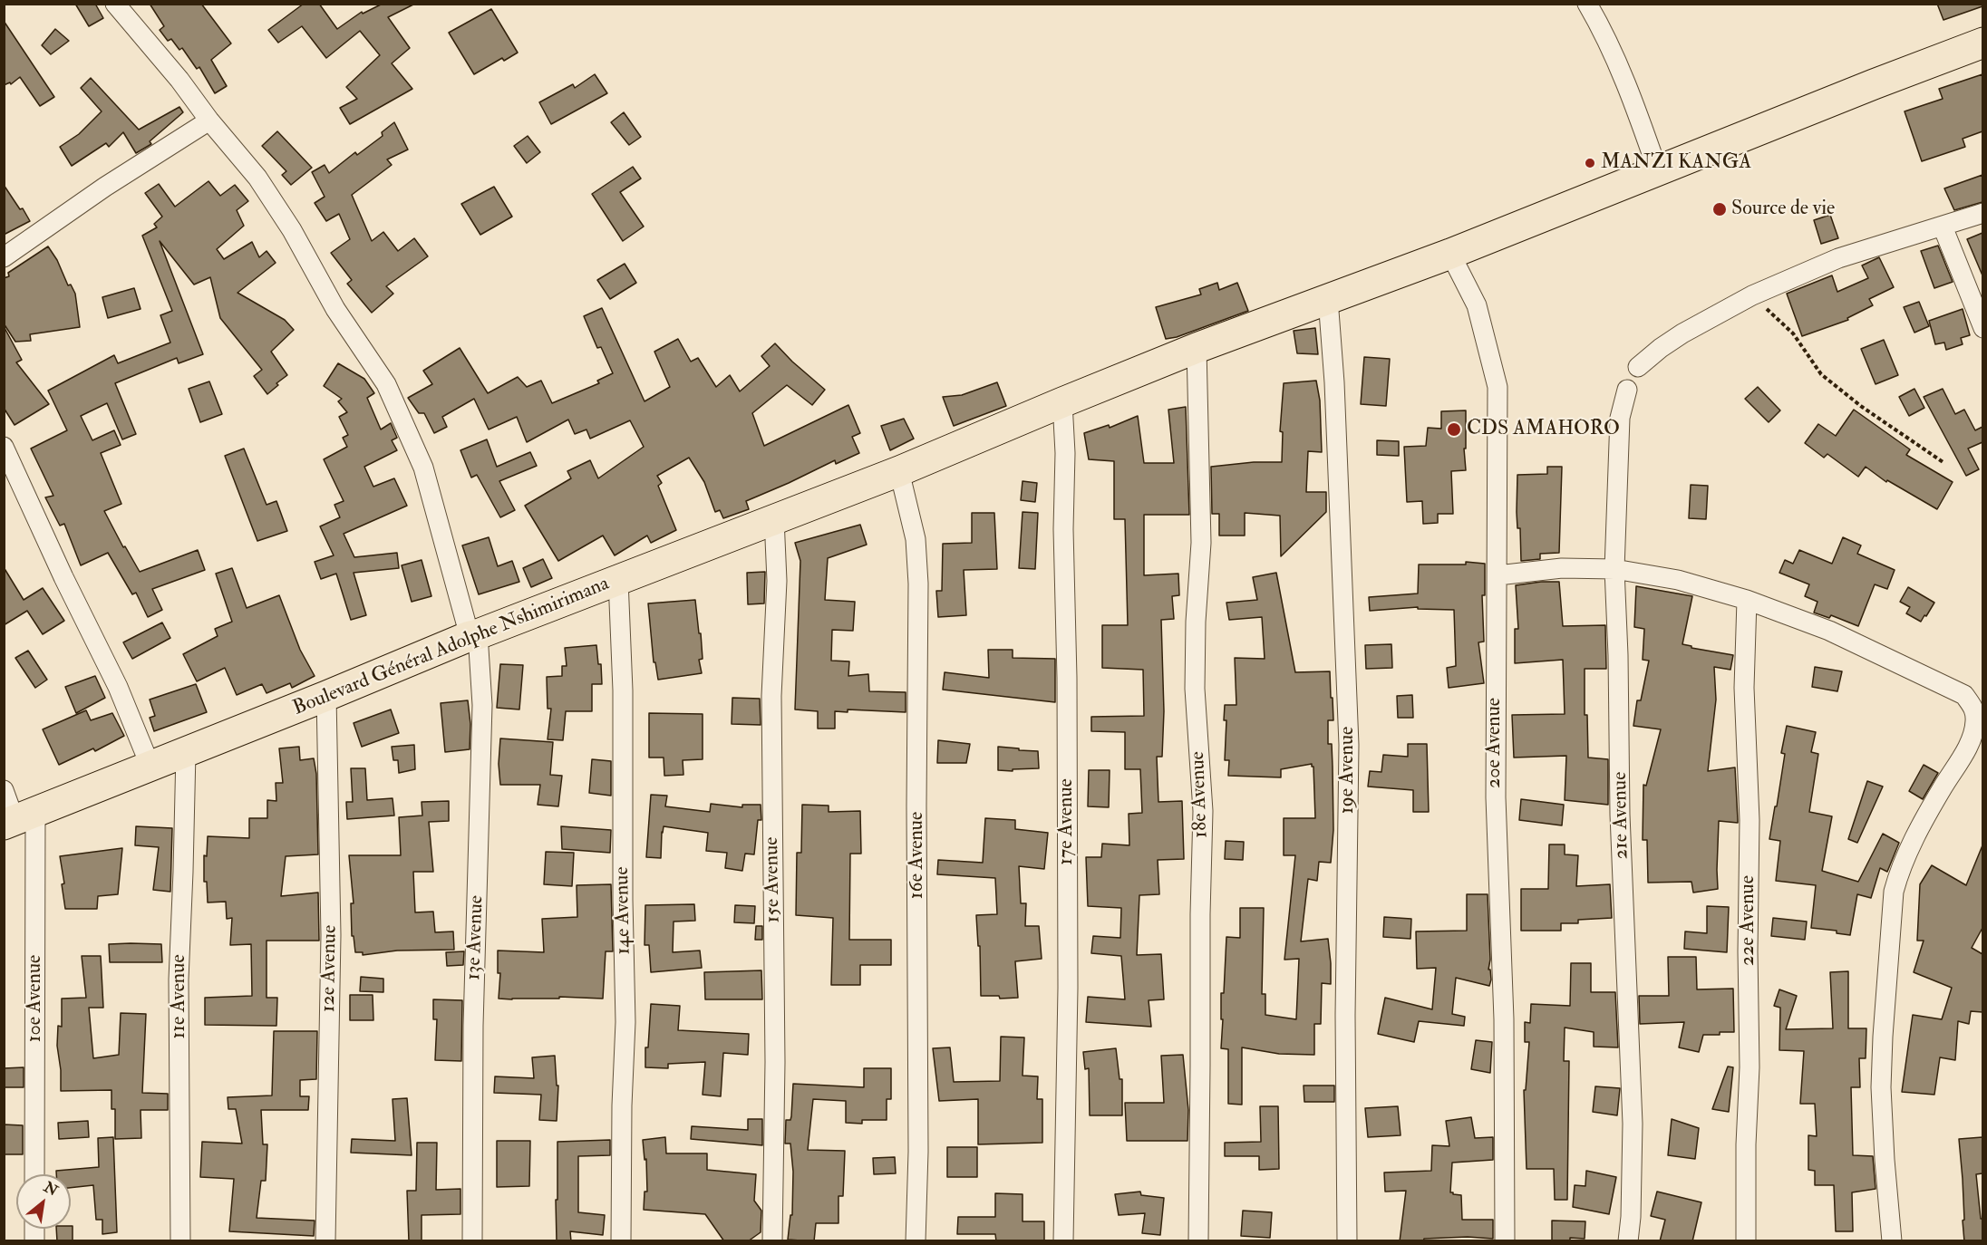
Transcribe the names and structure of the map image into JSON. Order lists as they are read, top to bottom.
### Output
{
  "streets": {
    "main road": ["Boulevard Général Adolphe Nshimirimana"],
    "street": [
      "20e Avenue",
      "19e Avenue",
      "18e Avenue",
      "21e Avenue",
      "17e Avenue",
      "16e Avenue",
      "15e Avenue",
      "14e Avenue",
      "22e Avenue",
      "13e Avenue",
      "12e Avenue",
      "11e Avenue",
      "10e Avenue"
    ]
  },
  "crossings": [
    ["Boulevard Général Adolphe Nshimirimana", "20e Avenue"],
    ["Boulevard Général Adolphe Nshimirimana", "19e Avenue"],
    ["Boulevard Général Adolphe Nshimirimana", "18e Avenue"],
    ["Boulevard Général Adolphe Nshimirimana", "17e Avenue"],
    ["Boulevard Général Adolphe Nshimirimana", "16e Avenue"],
    ["Boulevard Général Adolphe Nshimirimana", "15e Avenue"],
    ["Boulevard Général Adolphe Nshimirimana", "14e Avenue"],
    ["Boulevard Général Adolphe Nshimirimana", "13e Avenue"],
    ["Boulevard Général Adolphe Nshimirimana", "12e Avenue"],
    ["Boulevard Général Adolphe Nshimirimana", "11e Avenue"],
    ["Boulevard Général Adolphe Nshimirimana", "10e Avenue"]
  ],
  "places": ["MANZI KANGA", "Source de vie", "CDS AMAHORO"],
  "north": "top right"
}
